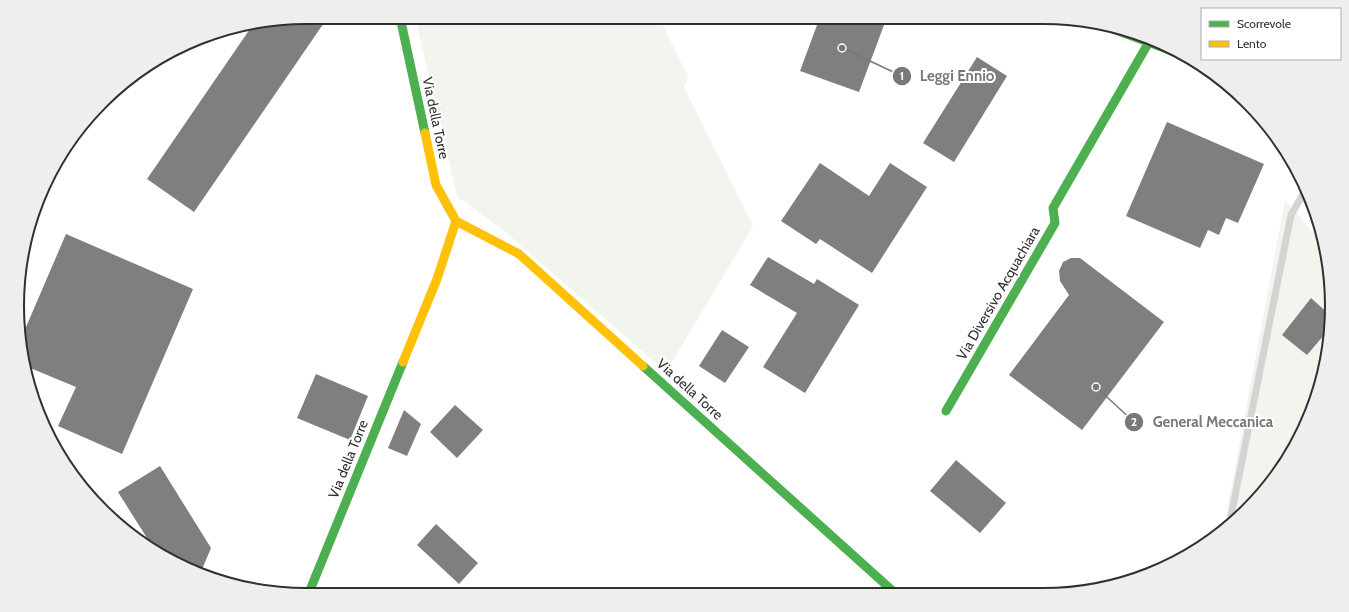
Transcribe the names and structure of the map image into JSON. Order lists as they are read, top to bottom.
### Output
{
  "streets": {
    "street": ["Via della Torre", "Via Diversivo Acquachiara"]
  },
  "places": ["Leggi Ennio", "General Meccanica"],
  "legend": ["Scorrevole", "Lento"]
}
